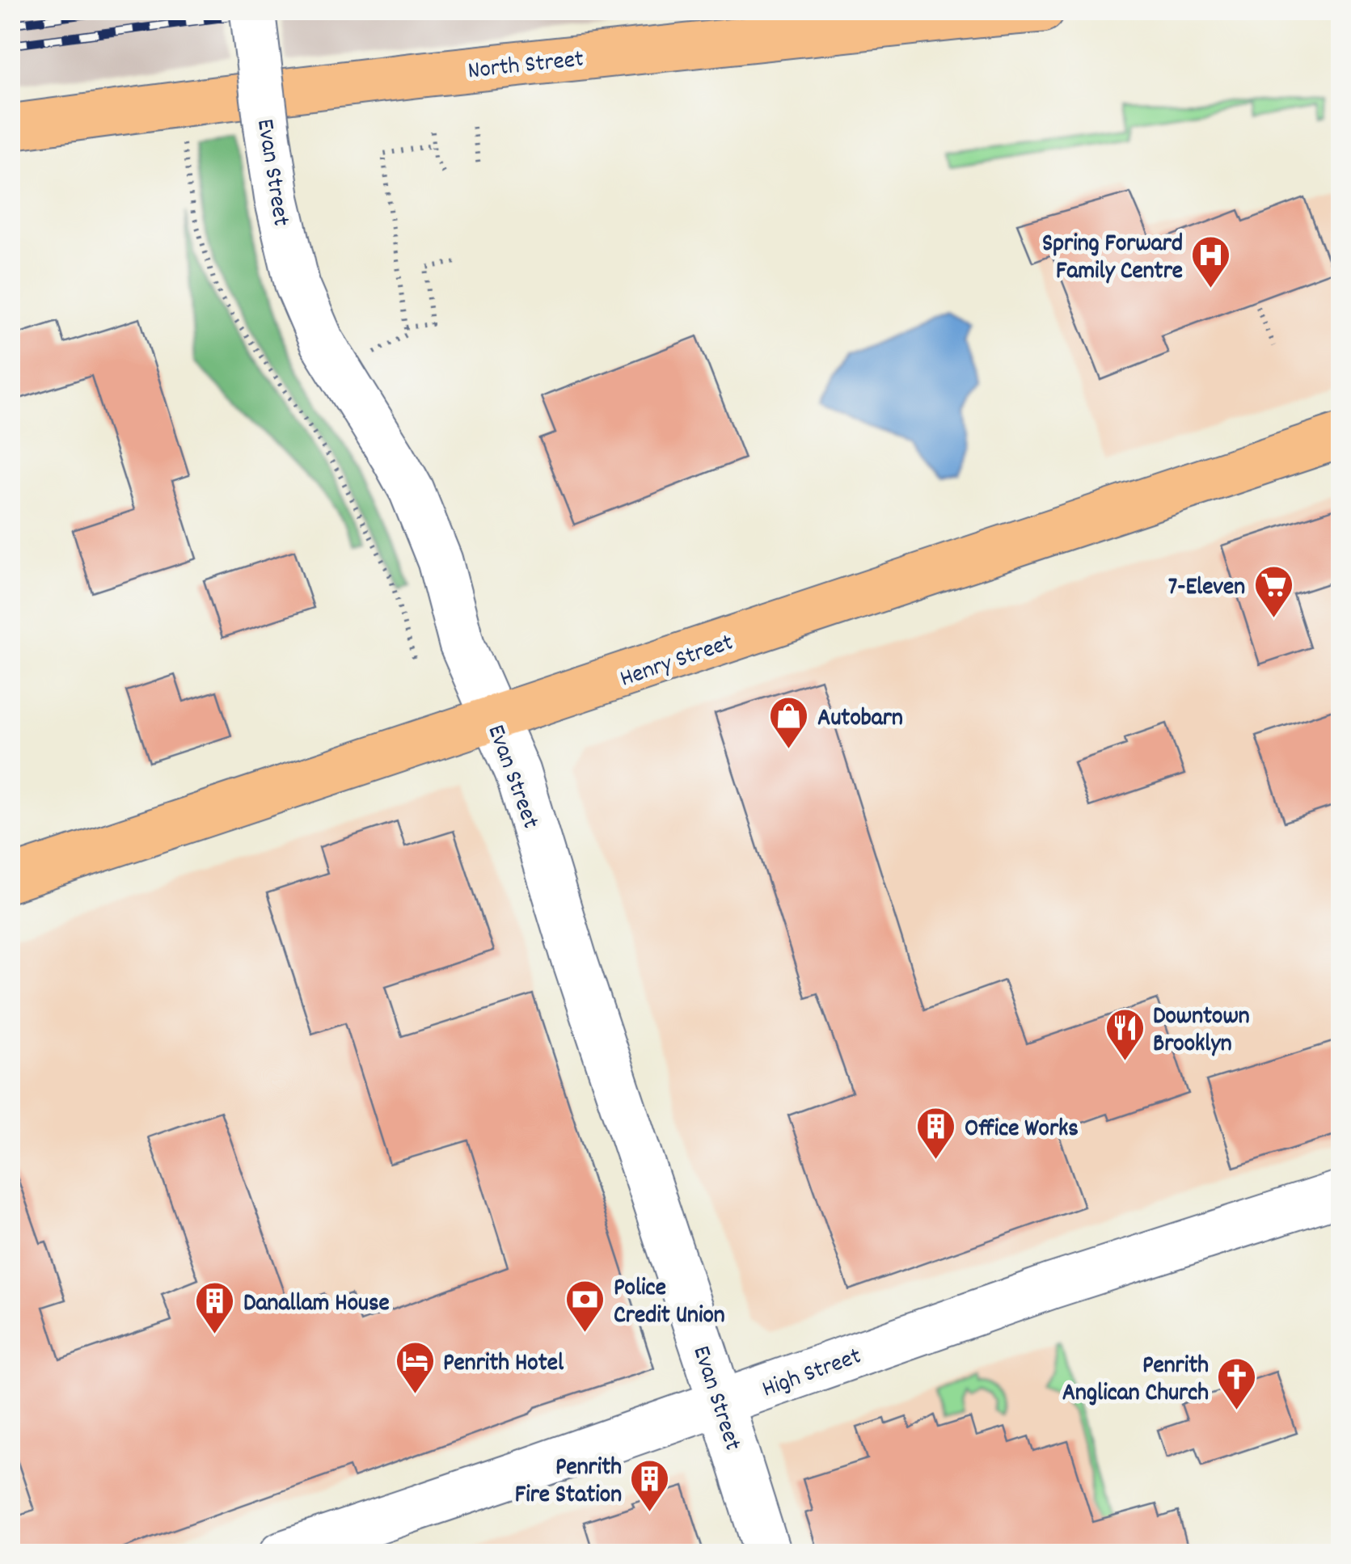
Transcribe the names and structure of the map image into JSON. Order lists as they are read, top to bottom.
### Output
{
  "streets": {
    "main road": ["North Street", "Henry Street"],
    "street": ["Evan Street", "High Street"]
  },
  "crossings": [
    ["Evan Street", "Henry Street"],
    ["Evan Street", "High Street"]
  ],
  "places": {
    "hospital": ["Spring Forward Family Centre"],
    "supermarket": ["7-Eleven"],
    "shop": ["Autobarn"],
    "restaurant": ["Downtown Brooklyn"],
    "building": ["Office Works", "Danallam House", "Penrith Fire Station"],
    "bank": ["Police Credit Union"],
    "hotel": ["Penrith Hotel"],
    "church": ["Penrith Anglican Church"]
  }
}
